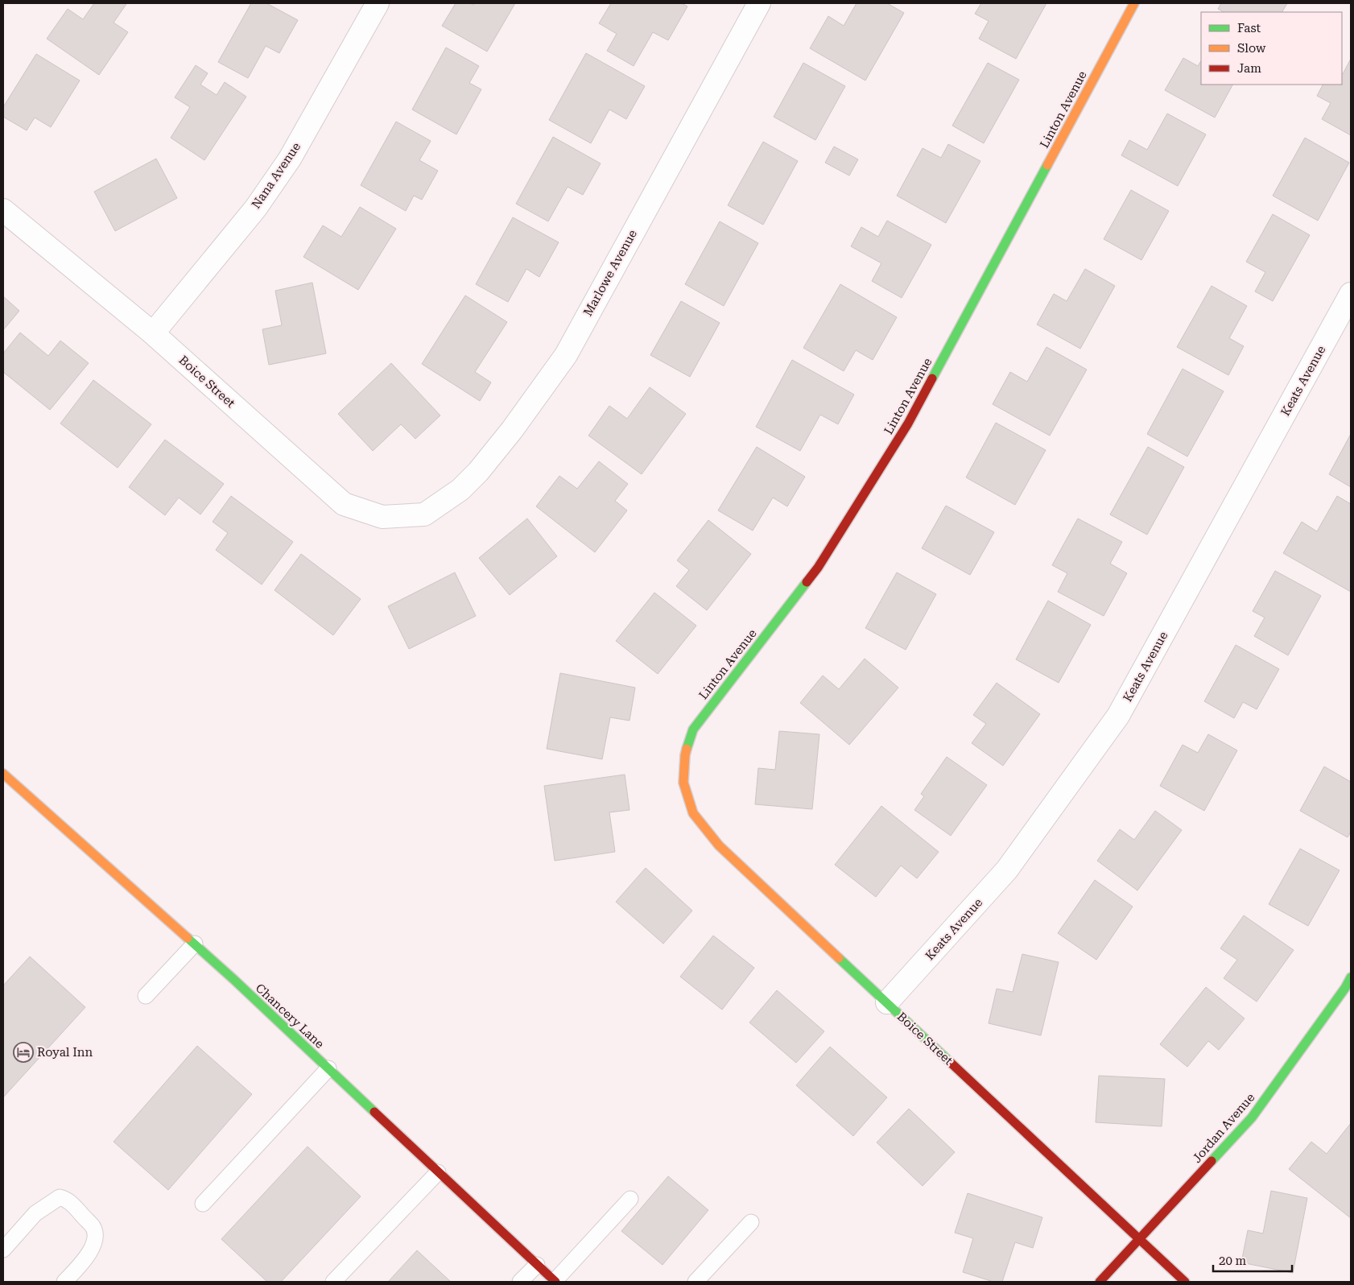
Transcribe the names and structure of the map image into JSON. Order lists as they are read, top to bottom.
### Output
{
  "streets": {
    "street": [
      "Linton Avenue",
      "Nana Avenue",
      "Marlowe Avenue",
      "Keats Avenue",
      "Boice Street",
      "Chancery Lane",
      "Jordan Avenue"
    ]
  },
  "crossings": [
    ["Linton Avenue", "Boice Street"],
    ["Nana Avenue", "Boice Street"],
    ["Marlowe Avenue", "Boice Street"],
    ["Keats Avenue", "Boice Street"],
    ["Boice Street", "Jordan Avenue"]
  ],
  "places": {
    "hotel": ["Royal Inn"]
  },
  "legend": ["Fast", "Slow", "Jam"],
  "scale_bar": "20 m"
}
